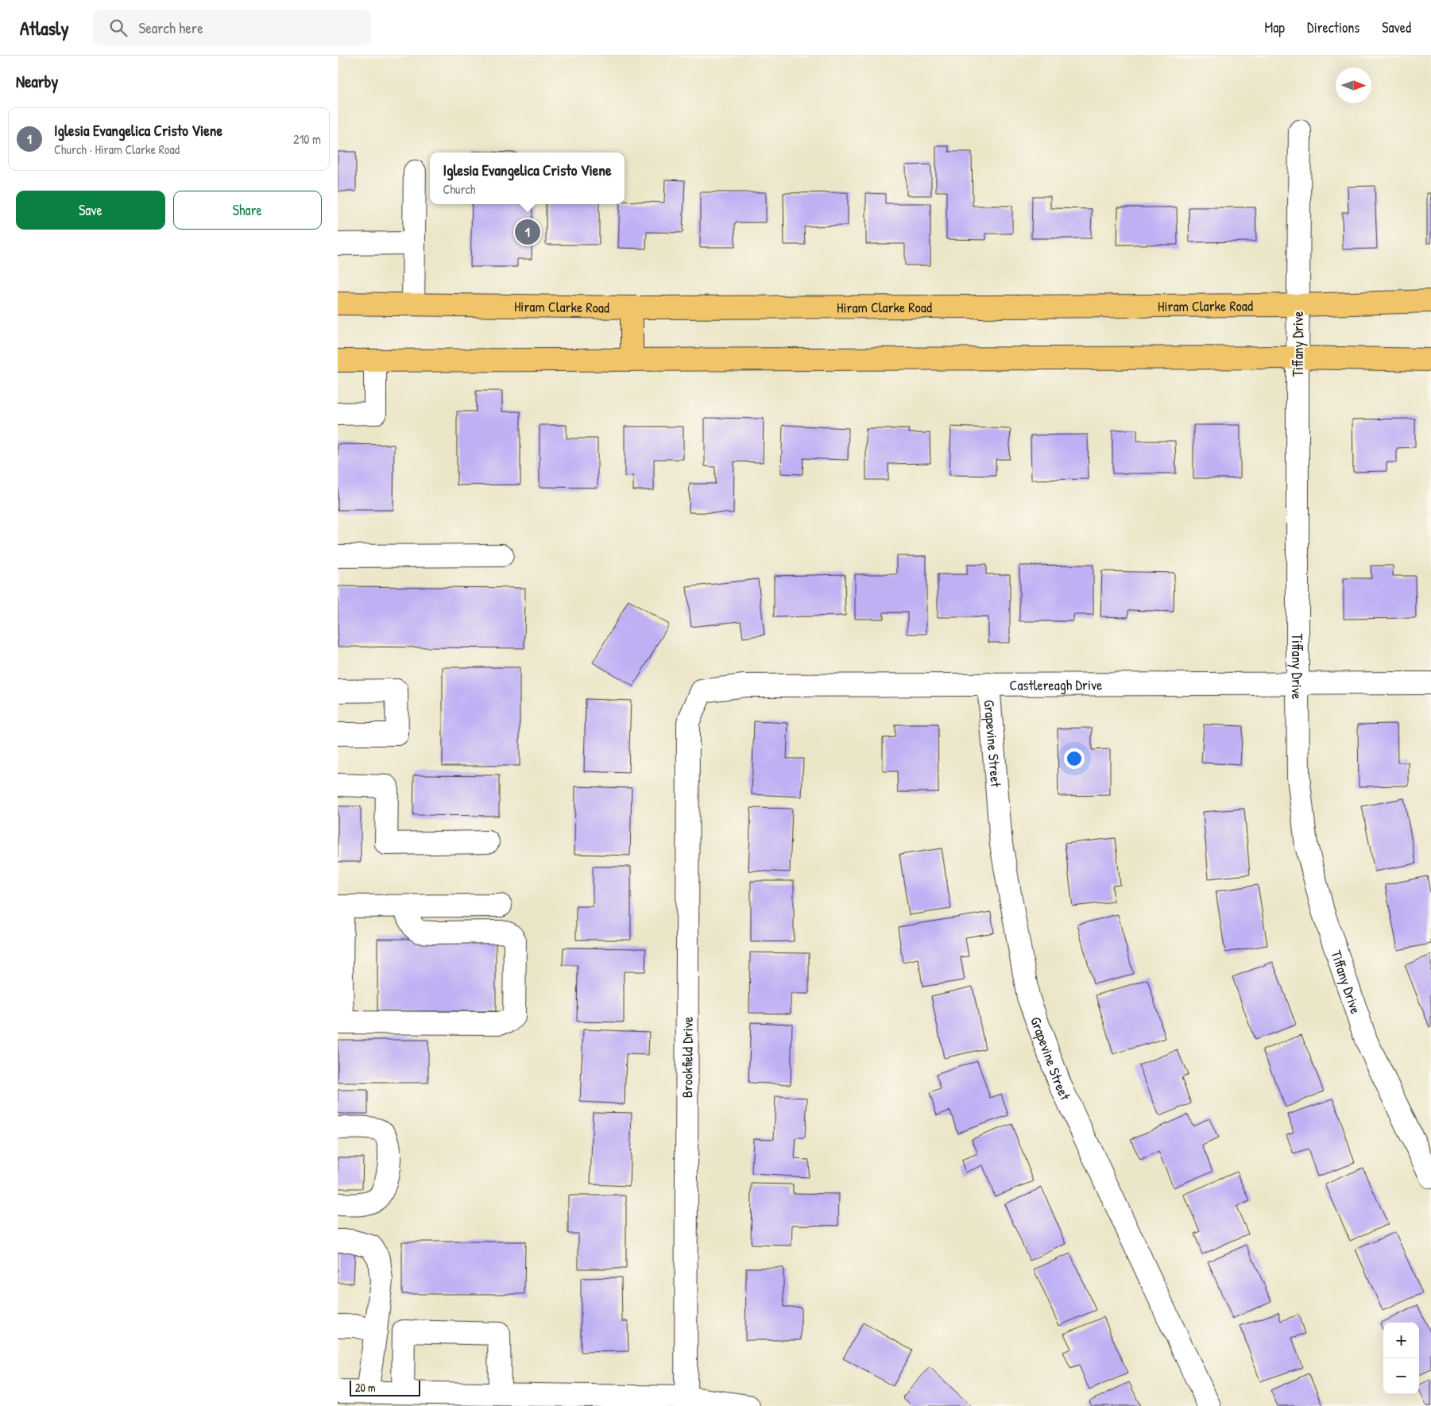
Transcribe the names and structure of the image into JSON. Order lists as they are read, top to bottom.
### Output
{
  "streets": {
    "main road": ["Hiram Clarke Road"],
    "street": [
      "Tiffany Drive",
      "Castlereagh Drive",
      "Grapevine Street",
      "Brookfield Drive"
    ]
  },
  "crossings": [
    ["Hiram Clarke Road", "Tiffany Drive"],
    ["Tiffany Drive", "Castlereagh Drive"],
    ["Castlereagh Drive", "Grapevine Street"],
    ["Castlereagh Drive", "Brookfield Drive"]
  ],
  "scale_bar": "20 m",
  "north": "right",
  "page": {
    "header": "Atlasly",
    "search": "Search here",
    "nav": ["Map", "Directions", "Saved"],
    "heading": "Nearby",
    "list": [
      {
        "mark": "1",
        "name": "Iglesia Evangelica Cristo Viene",
        "note": "Church · Hiram Clarke Road",
        "value": "210 m"
      }
    ],
    "popup": ["Iglesia Evangelica Cristo Viene", "Church"],
    "buttons": ["Save", "Share"],
    "pins": "1",
    "map_buttons": ["+", "−"],
    "scale": "20 m"
  }
}
